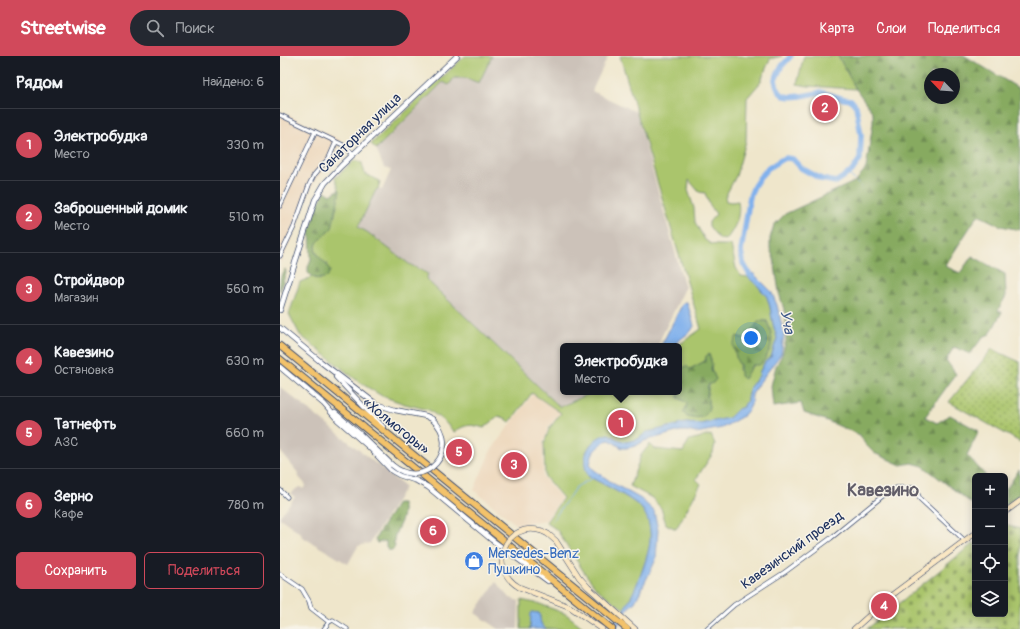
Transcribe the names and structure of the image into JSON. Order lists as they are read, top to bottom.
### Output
{
  "streets": {
    "highway": ["«Холмогоры»"],
    "street": ["Санаторная улица", "Кавезинский проезд"]
  },
  "districts": ["Кавезино"],
  "water": ["Уча"],
  "places": {
    "shop": ["Mersedes-Benz Пушкино"]
  },
  "north": "top left",
  "page": {
    "header": "Streetwise",
    "search": "Поиск",
    "nav": ["Карта", "Слои", "Поделиться"],
    "heading": ["Рядом", "Найдено: 6"],
    "pins": [
      "2",
      "1",
      "5",
      "3",
      "6",
      "4"
    ],
    "list": [
      {
        "mark": "1",
        "name": "Электробудка",
        "note": "Место",
        "value": "330 m"
      },
      {
        "mark": "2",
        "name": "Заброшенный домик",
        "note": "Место",
        "value": "510 m"
      },
      {
        "mark": "3",
        "name": "Стройдвор",
        "note": "Магазин",
        "value": "560 m"
      },
      {
        "mark": "4",
        "name": "Кавезино",
        "note": "Остановка",
        "value": "630 m"
      },
      {
        "mark": "5",
        "name": "Татнефть",
        "note": "АЗС",
        "value": "660 m"
      },
      {
        "mark": "6",
        "name": "Зерно",
        "note": "Кафе",
        "value": "780 m"
      }
    ],
    "popup": ["Электробудка", "Место"],
    "map_buttons": ["+", "−"],
    "buttons": ["Сохранить", "Поделиться"]
  }
}
